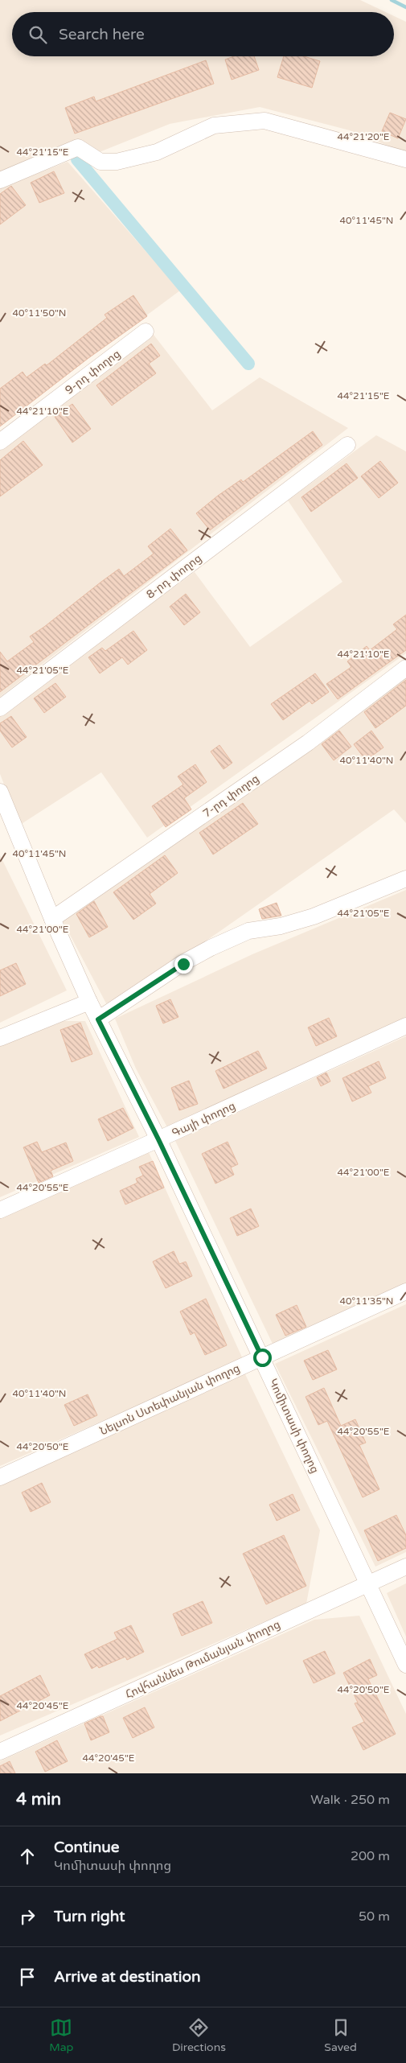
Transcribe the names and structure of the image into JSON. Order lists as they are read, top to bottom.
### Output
{
  "streets": {
    "street": [
      "9-րդ փողոց",
      "8-րդ փողոց",
      "7-րդ փողոց",
      "Գայի փողոց",
      "Նելսոն Ստեփանյան փողոց",
      "Կոմիտասի փողոց",
      "Հովհաննես Թումանյան փողոց"
    ]
  },
  "crossings": [
    ["7-րդ փողոց", "Կոմիտասի փողոց"],
    ["Գայի փողոց", "Կոմիտասի փողոց"],
    ["Նելսոն Ստեփանյան փողոց", "Կոմիտասի փողոց"],
    ["Կոմիտասի փողոց", "Հովհաննես Թումանյան փողոց"]
  ],
  "page": {
    "search": "Search here",
    "heading": ["4 min", "Walk · 250 m"],
    "list": [
      ["Continue", "Կոմիտասի փողոց", "200 m"],
      ["Turn right", "50 m"],
      "Arrive at destination"
    ],
    "nav": ["Map", "Directions", "Saved"]
  },
  "coordinates": [
    "44°21'20\"E",
    "44°21'15\"E",
    "40°11'45\"N",
    "40°11'50\"N",
    "44°21'10\"E",
    "44°21'05\"E",
    "40°11'40\"N",
    "44°21'00\"E",
    "44°20'55\"E",
    "40°11'35\"N",
    "44°20'50\"E",
    "44°20'45\"E"
  ]
}
